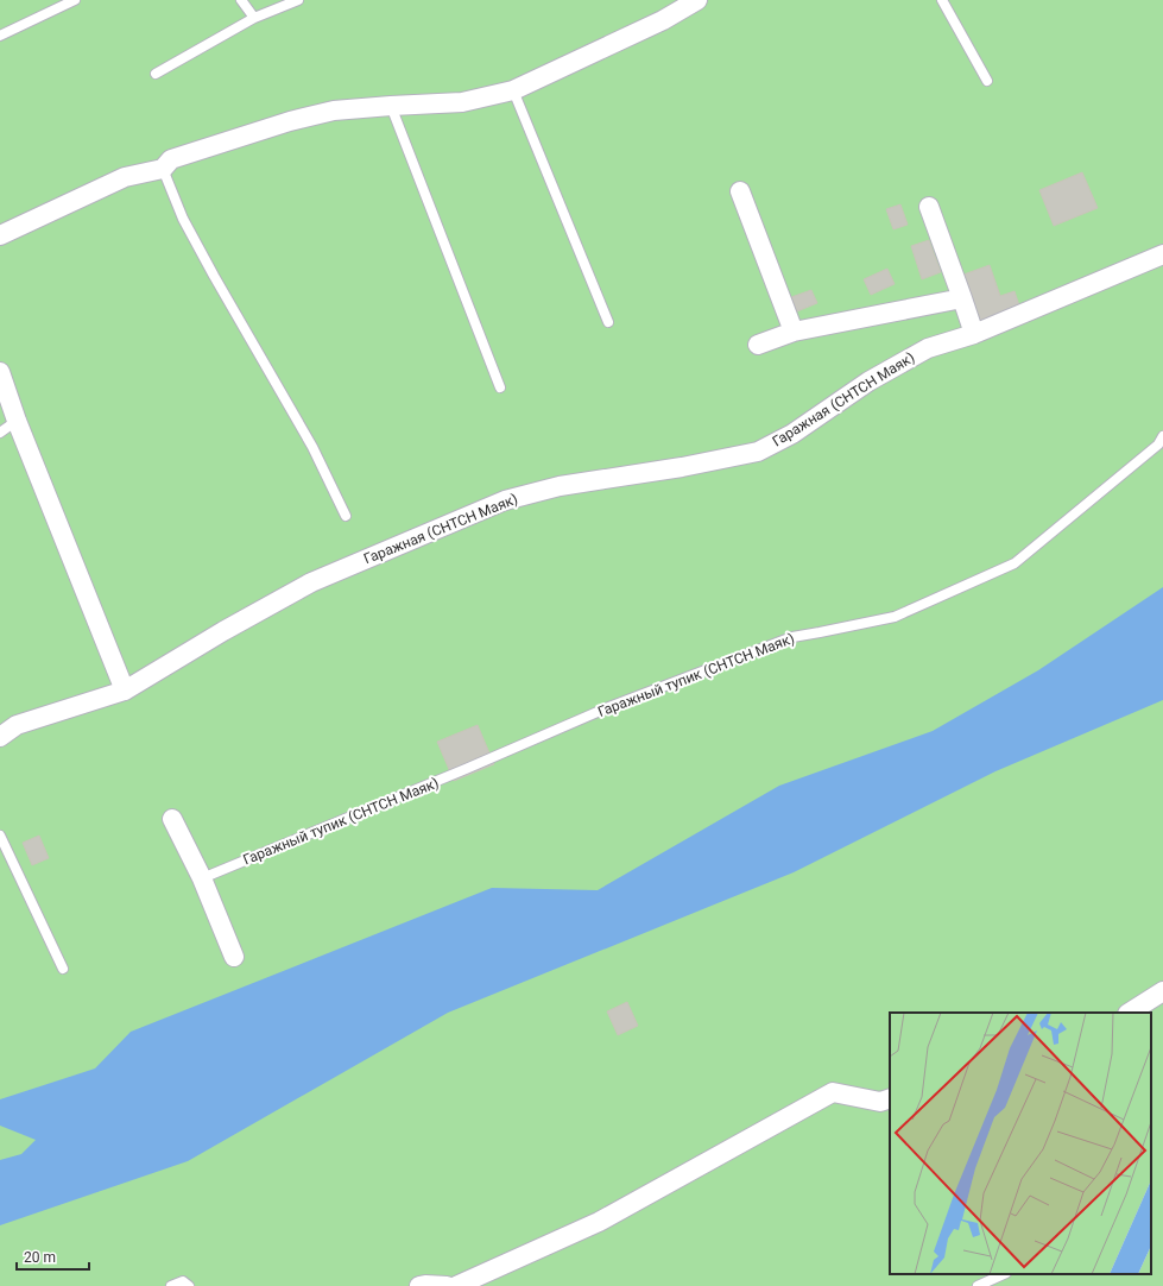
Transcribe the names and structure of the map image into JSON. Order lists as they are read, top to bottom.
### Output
{
  "streets": {
    "street": ["Гаражная (СНТСН Маяк)"],
    "lane": ["Гаражный тупик (СНТСН Маяк)"]
  },
  "scale_bar": "20 m"
}
